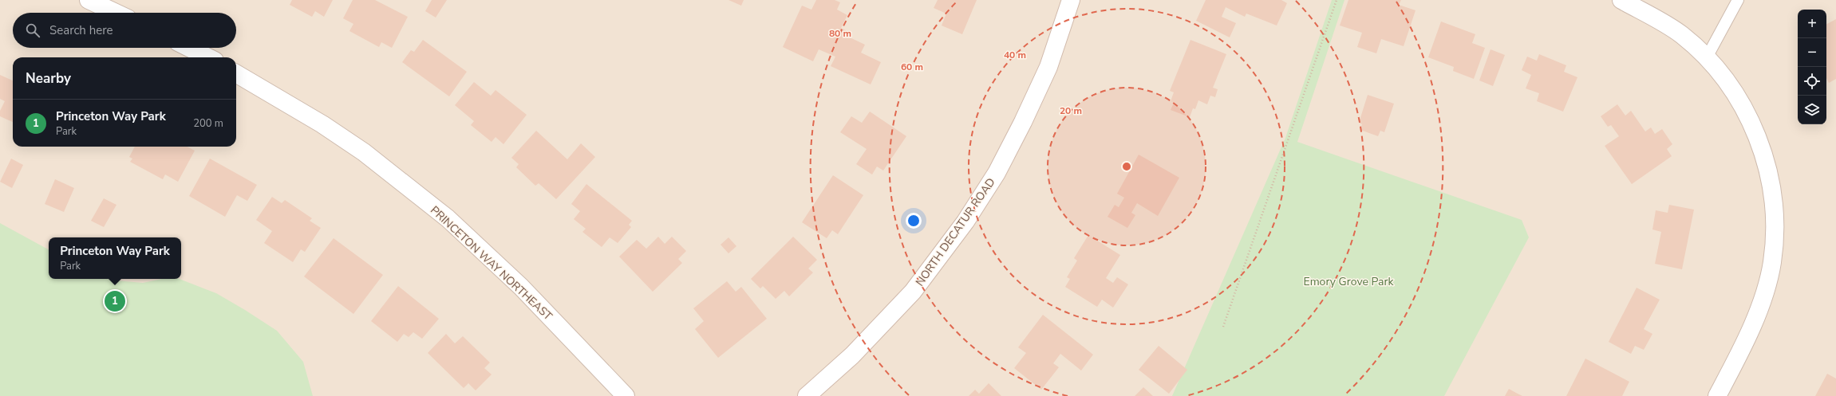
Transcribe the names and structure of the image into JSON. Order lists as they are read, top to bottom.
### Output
{
  "streets": {
    "street": ["NORTH DECATUR ROAD", "PRINCETON WAY NORTHEAST"]
  },
  "parks": ["Emory Grove Park"],
  "page": {
    "map_buttons": ["+", "−"],
    "search": "Search here",
    "heading": "Nearby",
    "list": [
      {
        "mark": "1",
        "name": "Princeton Way Park",
        "note": "Park",
        "value": "200 m"
      }
    ],
    "popup": ["Princeton Way Park", "Park"],
    "pins": "1"
  },
  "rings": [
    "80 m",
    "40 m",
    "60 m",
    "20 m"
  ]
}
